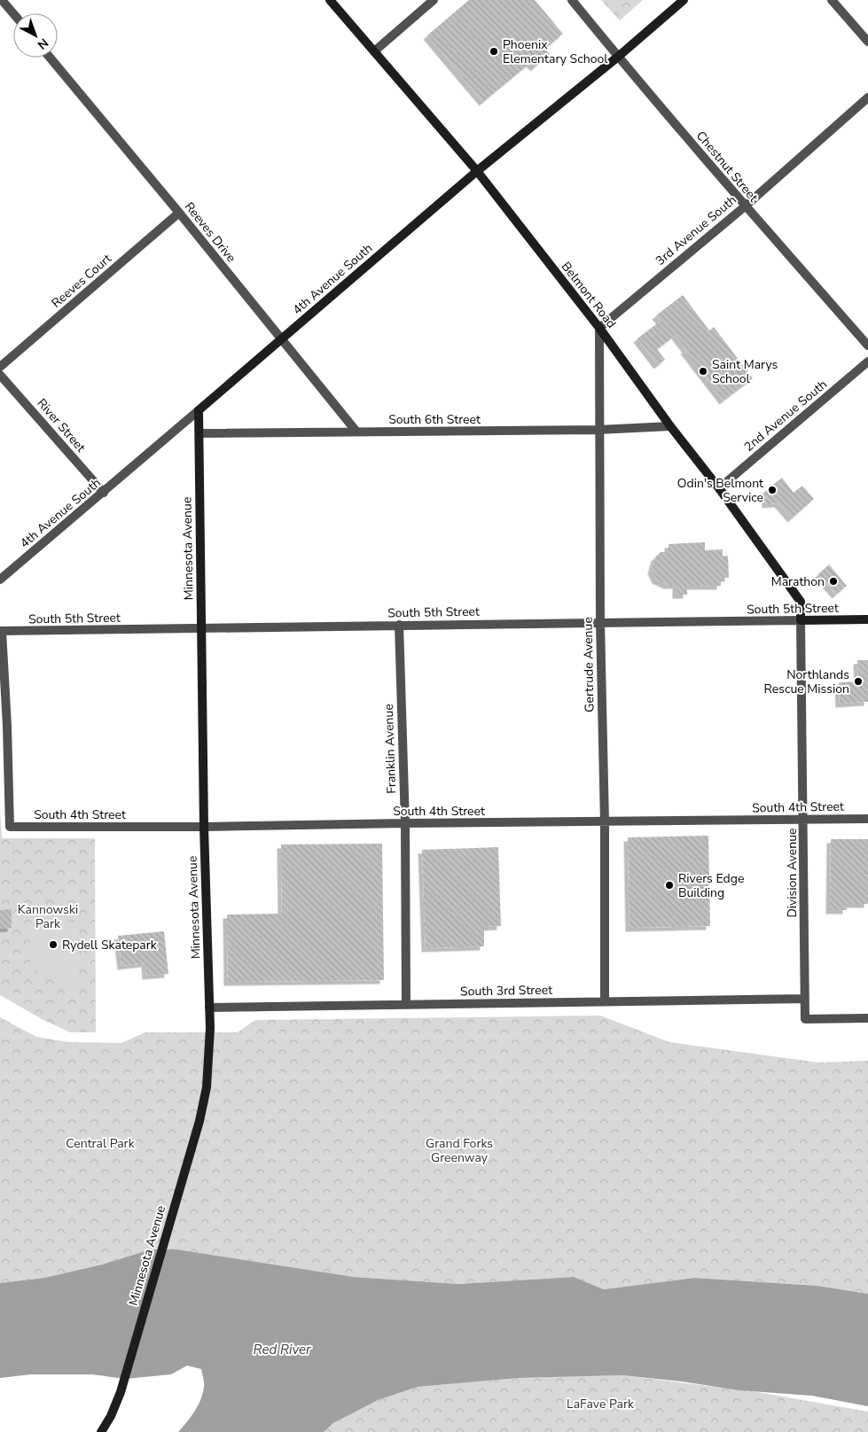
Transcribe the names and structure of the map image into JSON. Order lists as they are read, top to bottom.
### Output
{
  "streets": {
    "street": [
      "Chestnut Street",
      "3rd Avenue South",
      "Reeves Drive",
      "4th Avenue South",
      "Reeves Court",
      "Belmont Road",
      "2nd Avenue South",
      "South 6th Street",
      "River Street",
      "Minnesota Avenue",
      "South 5th Street",
      "Gertrude Avenue",
      "Franklin Avenue",
      "South 4th Street",
      "Division Avenue",
      "South 3rd Street"
    ]
  },
  "crossings": [
    ["Chestnut Street", "3rd Avenue South"],
    ["Chestnut Street", "4th Avenue South"],
    ["3rd Avenue South", "Belmont Road"],
    ["3rd Avenue South", "Gertrude Avenue"],
    ["Reeves Drive", "4th Avenue South"],
    ["Reeves Drive", "Reeves Court"],
    ["Reeves Drive", "South 6th Street"],
    ["4th Avenue South", "Belmont Road"],
    ["4th Avenue South", "River Street"],
    ["4th Avenue South", "Minnesota Avenue"],
    ["Belmont Road", "2nd Avenue South"],
    ["Belmont Road", "South 6th Street"],
    ["Belmont Road", "South 5th Street"],
    ["Belmont Road", "Gertrude Avenue"],
    ["Belmont Road", "Division Avenue"],
    ["South 6th Street", "Minnesota Avenue"],
    ["South 6th Street", "Gertrude Avenue"],
    ["Minnesota Avenue", "South 5th Street"],
    ["Minnesota Avenue", "South 4th Street"],
    ["Minnesota Avenue", "South 3rd Street"],
    ["South 5th Street", "Gertrude Avenue"],
    ["South 5th Street", "Franklin Avenue"],
    ["South 5th Street", "South 4th Street"],
    ["South 5th Street", "Division Avenue"],
    ["Gertrude Avenue", "South 4th Street"],
    ["Gertrude Avenue", "South 3rd Street"],
    ["Franklin Avenue", "South 4th Street"],
    ["Franklin Avenue", "South 3rd Street"],
    ["South 4th Street", "Division Avenue"],
    ["Division Avenue", "South 3rd Street"]
  ],
  "water": ["Red River"],
  "parks": [
    "Kannowski Park",
    "Central Park",
    "Grand Forks Greenway",
    "LaFave Park"
  ],
  "places": [
    "Phoenix Elementary School",
    "Saint Marys School",
    "Odin's Belmont Service",
    "Marathon",
    "Northlands Rescue Mission",
    "Rivers Edge Building",
    "Rydell Skatepark"
  ],
  "north": "bottom right"
}
